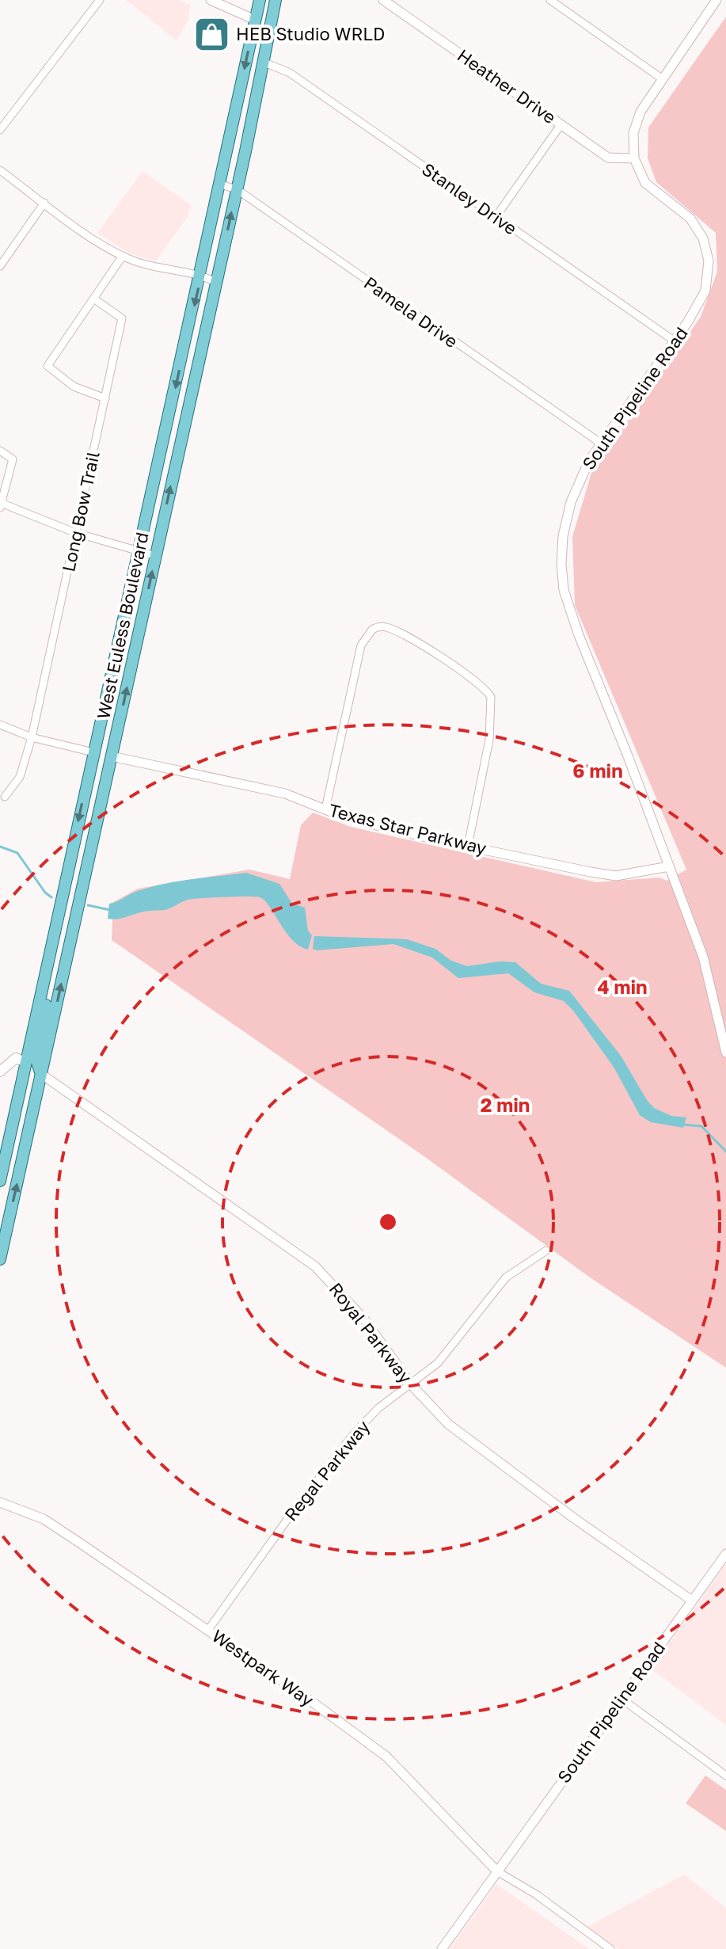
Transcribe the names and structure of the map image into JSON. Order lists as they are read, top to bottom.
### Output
{
  "streets": {
    "main road": ["West Euless Boulevard"],
    "street": [
      "Heather Drive",
      "Stanley Drive",
      "Pamela Drive",
      "South Pipeline Road",
      "Long Bow Trail",
      "Texas Star Parkway",
      "Royal Parkway",
      "Regal Parkway",
      "Westpark Way"
    ]
  },
  "crossings": [
    ["Heather Drive", "South Pipeline Road"],
    ["Stanley Drive", "South Pipeline Road"],
    ["Stanley Drive", "West Euless Boulevard"],
    ["Pamela Drive", "South Pipeline Road"],
    ["Pamela Drive", "West Euless Boulevard"],
    ["South Pipeline Road", "Texas Star Parkway"],
    ["South Pipeline Road", "Royal Parkway"],
    ["South Pipeline Road", "Westpark Way"],
    ["West Euless Boulevard", "Texas Star Parkway"],
    ["West Euless Boulevard", "Royal Parkway"],
    ["Royal Parkway", "Regal Parkway"],
    ["Regal Parkway", "Westpark Way"]
  ],
  "places": {
    "shop": ["HEB Studio WRLD"]
  },
  "rings": ["6 min", "4 min", "2 min"]
}
